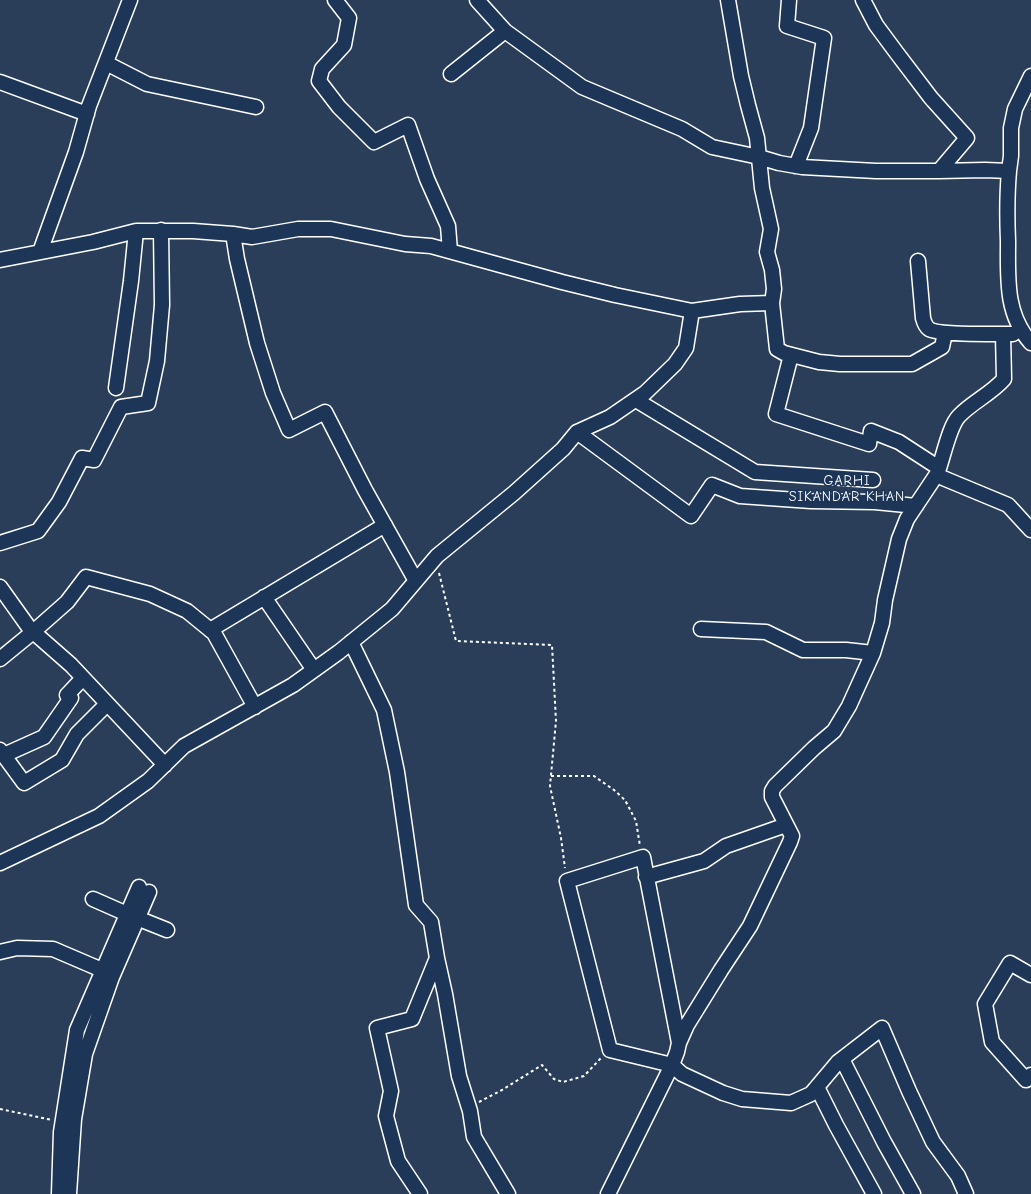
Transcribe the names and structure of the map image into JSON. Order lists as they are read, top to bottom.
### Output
{
  "districts": ["GARHI SIKANDAR KHAN"]
}
